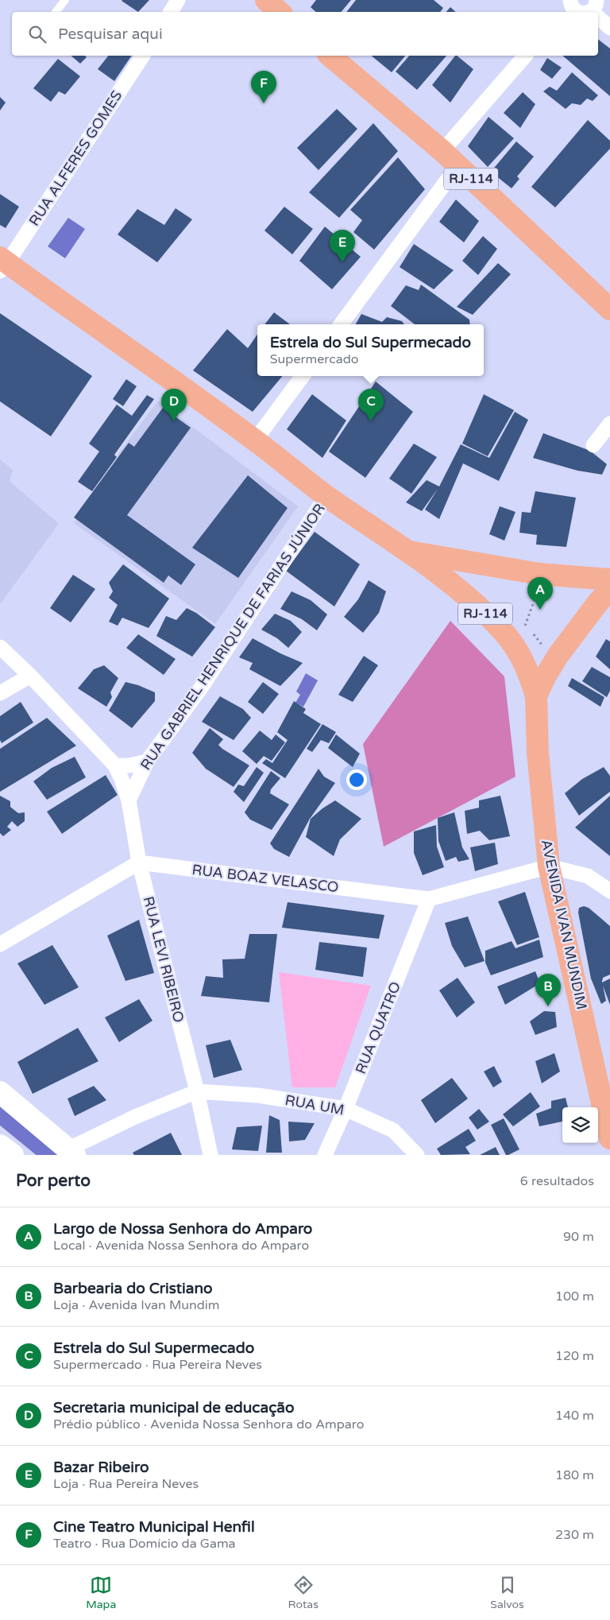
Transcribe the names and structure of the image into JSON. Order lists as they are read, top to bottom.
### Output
{
  "streets": {
    "main road": ["RJ-114", "AVENIDA IVAN MUNDIM"],
    "street": [
      "RUA ALFERES GOMES",
      "RUA GABRIEL HENRIQUE DE FARIAS JÚNIOR",
      "RUA BOAZ VELASCO",
      "RUA LEVI RIBEIRO",
      "RUA QUATRO",
      "RUA UM"
    ]
  },
  "crossings": [
    ["RJ-114", "RUA GABRIEL HENRIQUE DE FARIAS JÚNIOR"],
    ["RJ-114", "AVENIDA IVAN MUNDIM"],
    ["RUA GABRIEL HENRIQUE DE FARIAS JÚNIOR", "RUA LEVI RIBEIRO"],
    ["RUA BOAZ VELASCO", "AVENIDA IVAN MUNDIM"],
    ["RUA BOAZ VELASCO", "RUA LEVI RIBEIRO"],
    ["RUA BOAZ VELASCO", "RUA QUATRO"],
    ["RUA LEVI RIBEIRO", "RUA UM"],
    ["RUA QUATRO", "RUA UM"]
  ],
  "page": {
    "search": "Pesquisar aqui",
    "pins": [
      "F",
      "E",
      "C",
      "D",
      "A",
      "B"
    ],
    "popup": ["Estrela do Sul Supermecado", "Supermercado"],
    "heading": ["Por perto", "6 resultados"],
    "list": [
      {
        "mark": "A",
        "name": "Largo de Nossa Senhora do Amparo",
        "note": "Local · Avenida Nossa Senhora do Amparo",
        "value": "90 m"
      },
      {
        "mark": "B",
        "name": "Barbearia do Cristiano",
        "note": "Loja · Avenida Ivan Mundim",
        "value": "100 m"
      },
      {
        "mark": "C",
        "name": "Estrela do Sul Supermecado",
        "note": "Supermercado · Rua Pereira Neves",
        "value": "120 m"
      },
      {
        "mark": "D",
        "name": "Secretaria municipal de educação",
        "note": "Prédio público · Avenida Nossa Senhora do Amparo",
        "value": "140 m"
      },
      {
        "mark": "E",
        "name": "Bazar Ribeiro",
        "note": "Loja · Rua Pereira Neves",
        "value": "180 m"
      },
      {
        "mark": "F",
        "name": "Cine Teatro Municipal Henfil",
        "note": "Teatro · Rua Domício da Gama",
        "value": "230 m"
      }
    ],
    "nav": ["Mapa", "Rotas", "Salvos"]
  }
}
